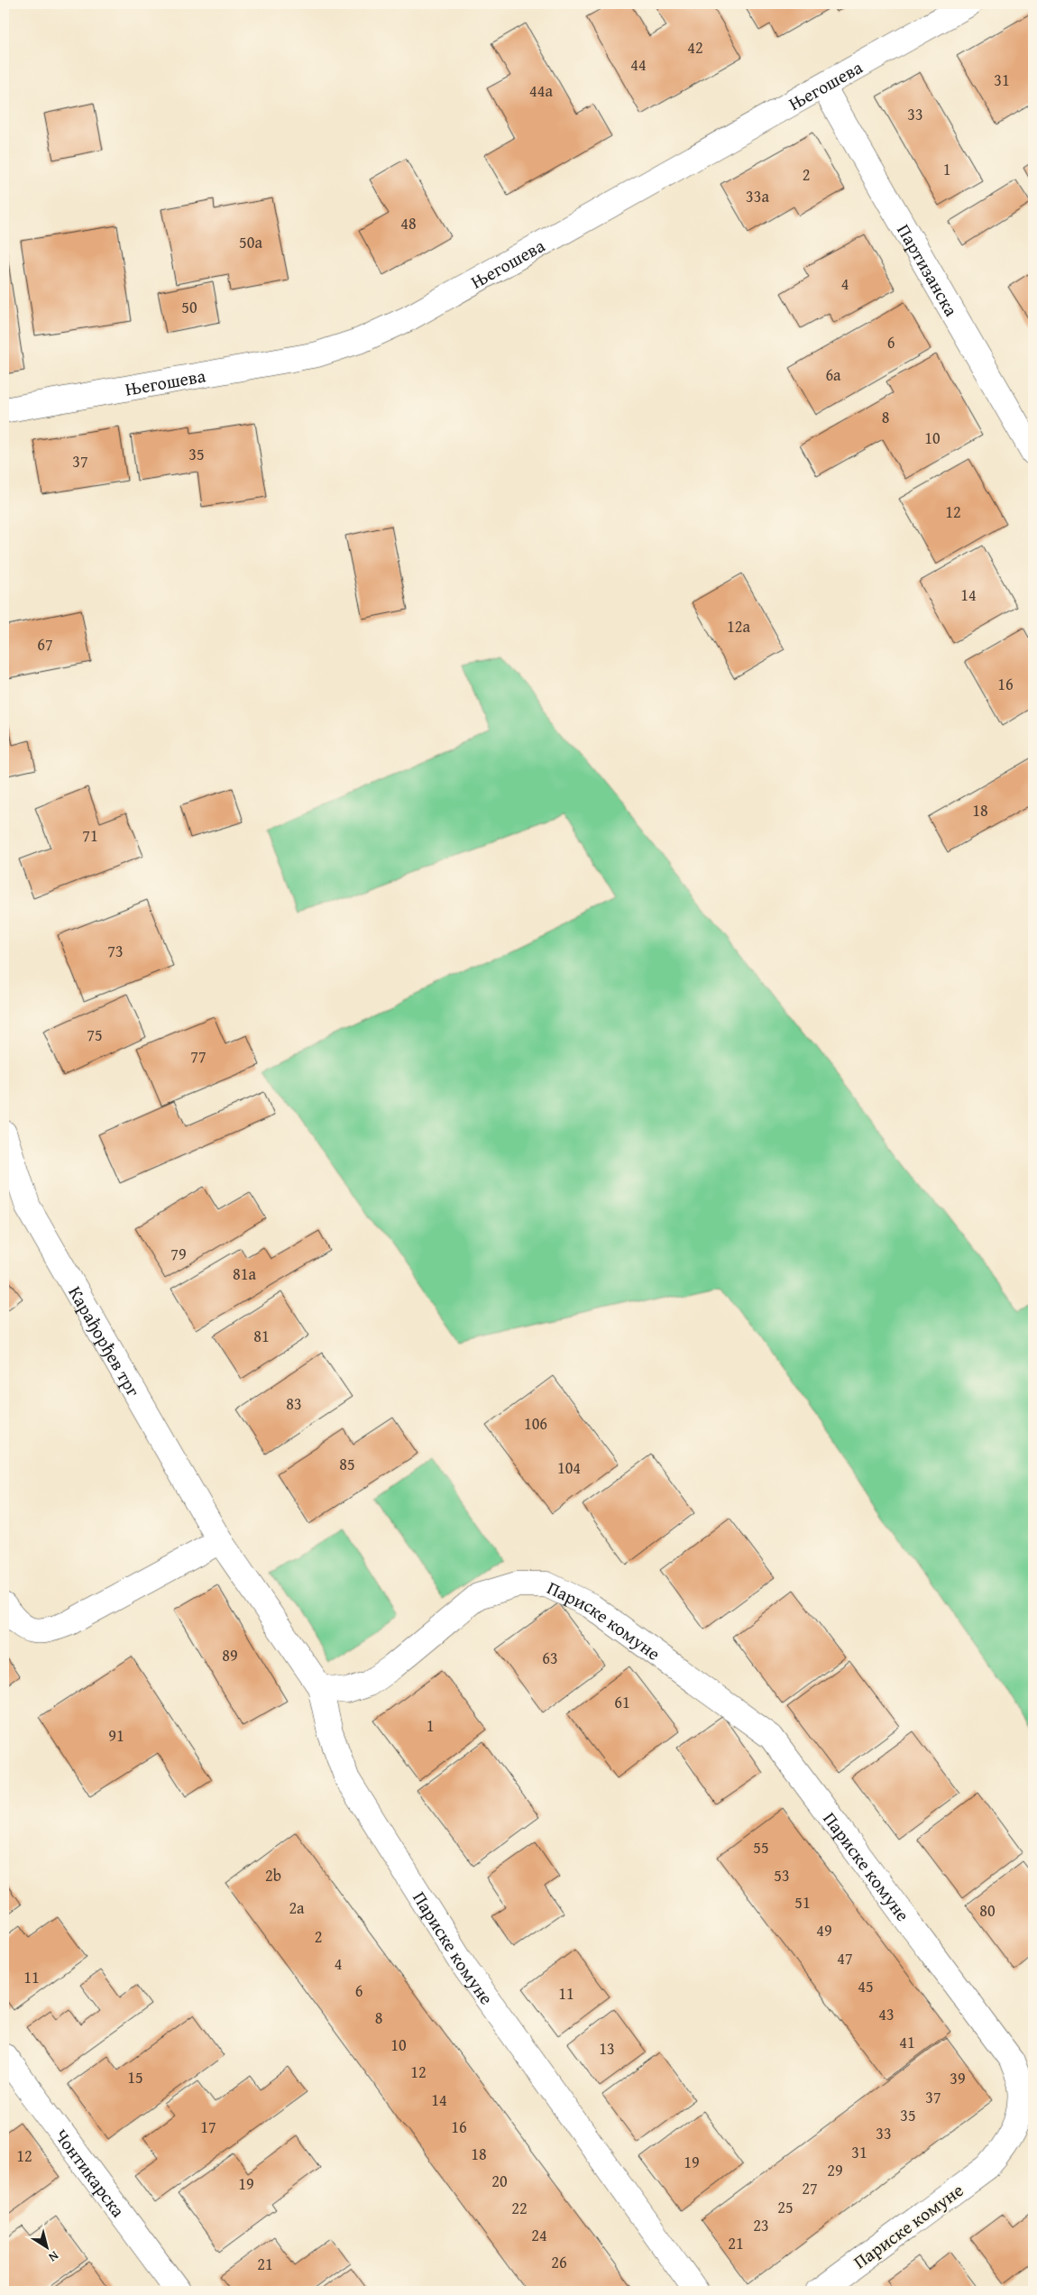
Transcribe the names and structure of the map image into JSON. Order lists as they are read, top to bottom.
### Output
{
  "streets": {
    "street": [
      "Његошева",
      "Партизанска",
      "Карађорђев трг",
      "Париске комуне",
      "Чонтикарска"
    ]
  },
  "crossings": [
    ["Његошева", "Партизанска"],
    ["Карађорђев трг", "Париске комуне"]
  ],
  "house_numbers": [
    "42",
    "44",
    "31",
    "44a",
    "33",
    "1",
    "2",
    "33a",
    "48",
    "50a",
    "4",
    "50",
    "6",
    "6a",
    "8",
    "10",
    "35",
    "37",
    "12",
    "14",
    "12a",
    "67",
    "16",
    "18",
    "71",
    "73",
    "75",
    "77",
    "79",
    "81a",
    "81",
    "83",
    "106",
    "85",
    "104",
    "89",
    "63",
    "61",
    "1",
    "91",
    "55",
    "2b",
    "53",
    "51",
    "2a",
    "80",
    "49",
    "2",
    "47",
    "4",
    "11",
    "45",
    "6",
    "11",
    "43",
    "8",
    "41",
    "10",
    "13",
    "12",
    "15",
    "39",
    "37",
    "14",
    "35",
    "17",
    "16",
    "33",
    "31",
    "18",
    "12",
    "19",
    "29",
    "20",
    "19",
    "27",
    "25",
    "22",
    "23",
    "24",
    "21",
    "26",
    "21"
  ],
  "north": "bottom right"
}
